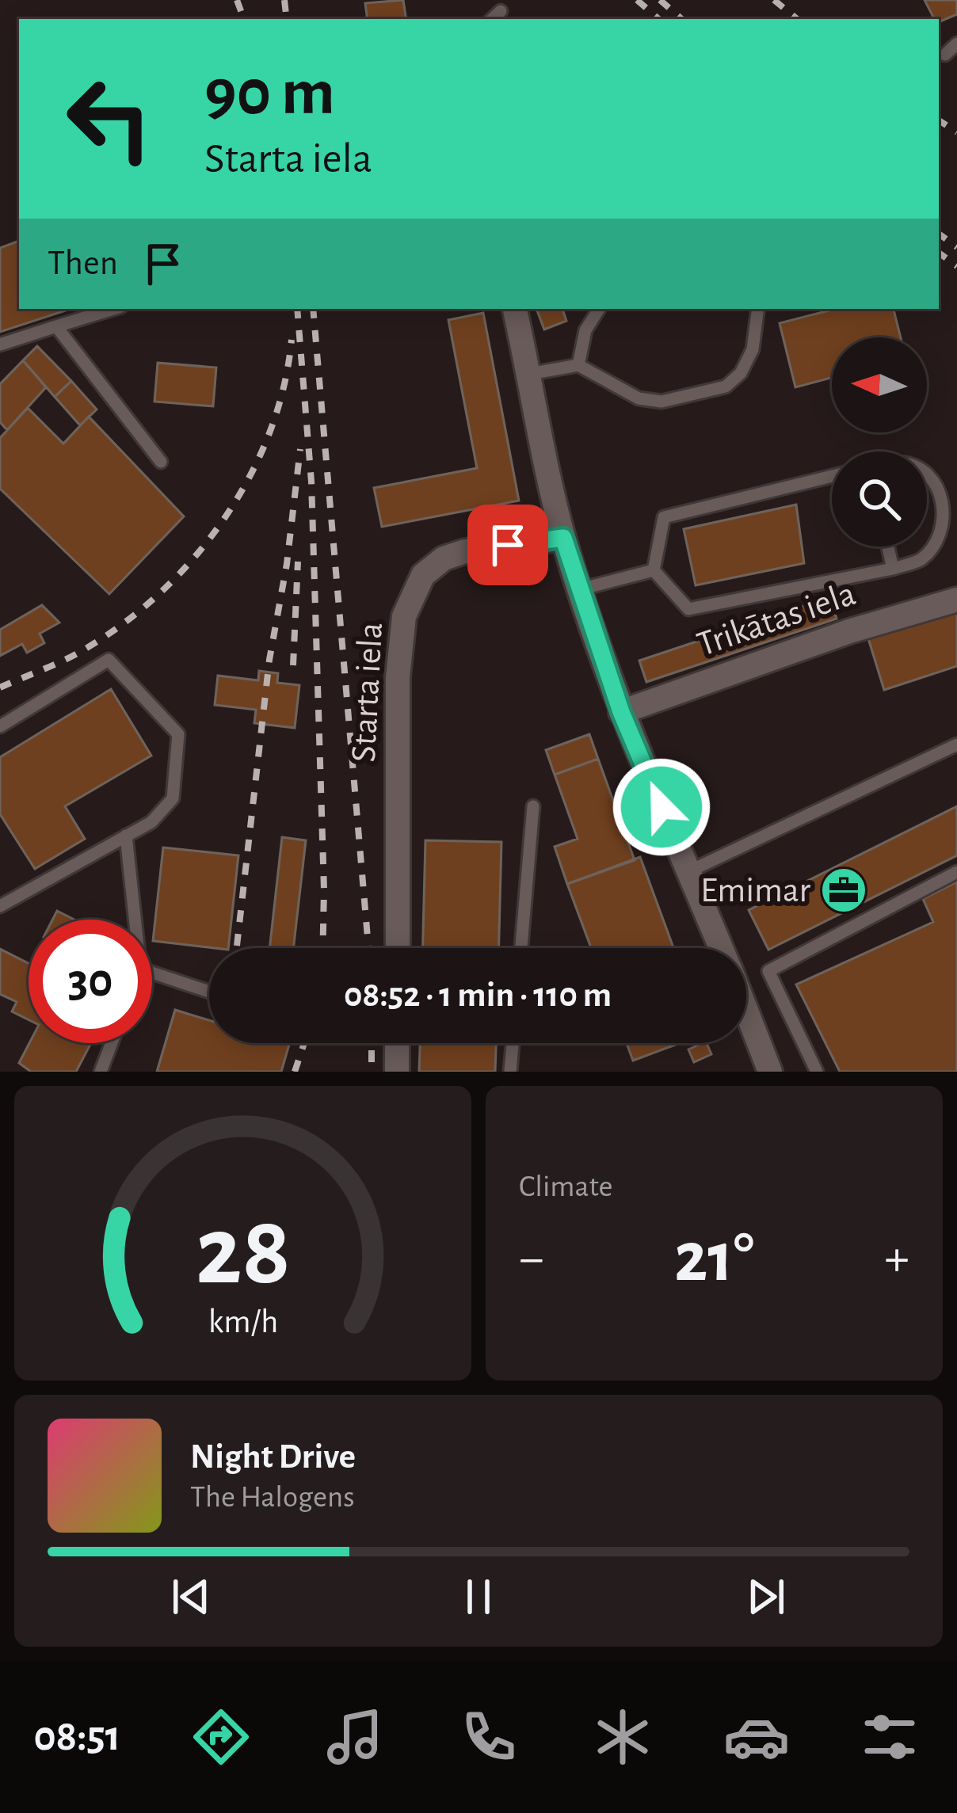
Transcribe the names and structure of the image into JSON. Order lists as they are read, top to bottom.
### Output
{
  "streets": {
    "street": ["Trikātas iela", "Starta iela"]
  },
  "places": {
    "office": ["Emimar"]
  },
  "north": "left",
  "page": {
    "turn": ["90 m", "Starta iela"],
    "then": "Then",
    "limit": "30",
    "trip": "08:52 · 1 min · 110 m",
    "tile": "Climate",
    "heat": ["−", "21°", "+"],
    "song": ["Night Drive", "The Halogens"],
    "tabs": "08:51",
    "gauge": ["28", "km/h"]
  }
}
